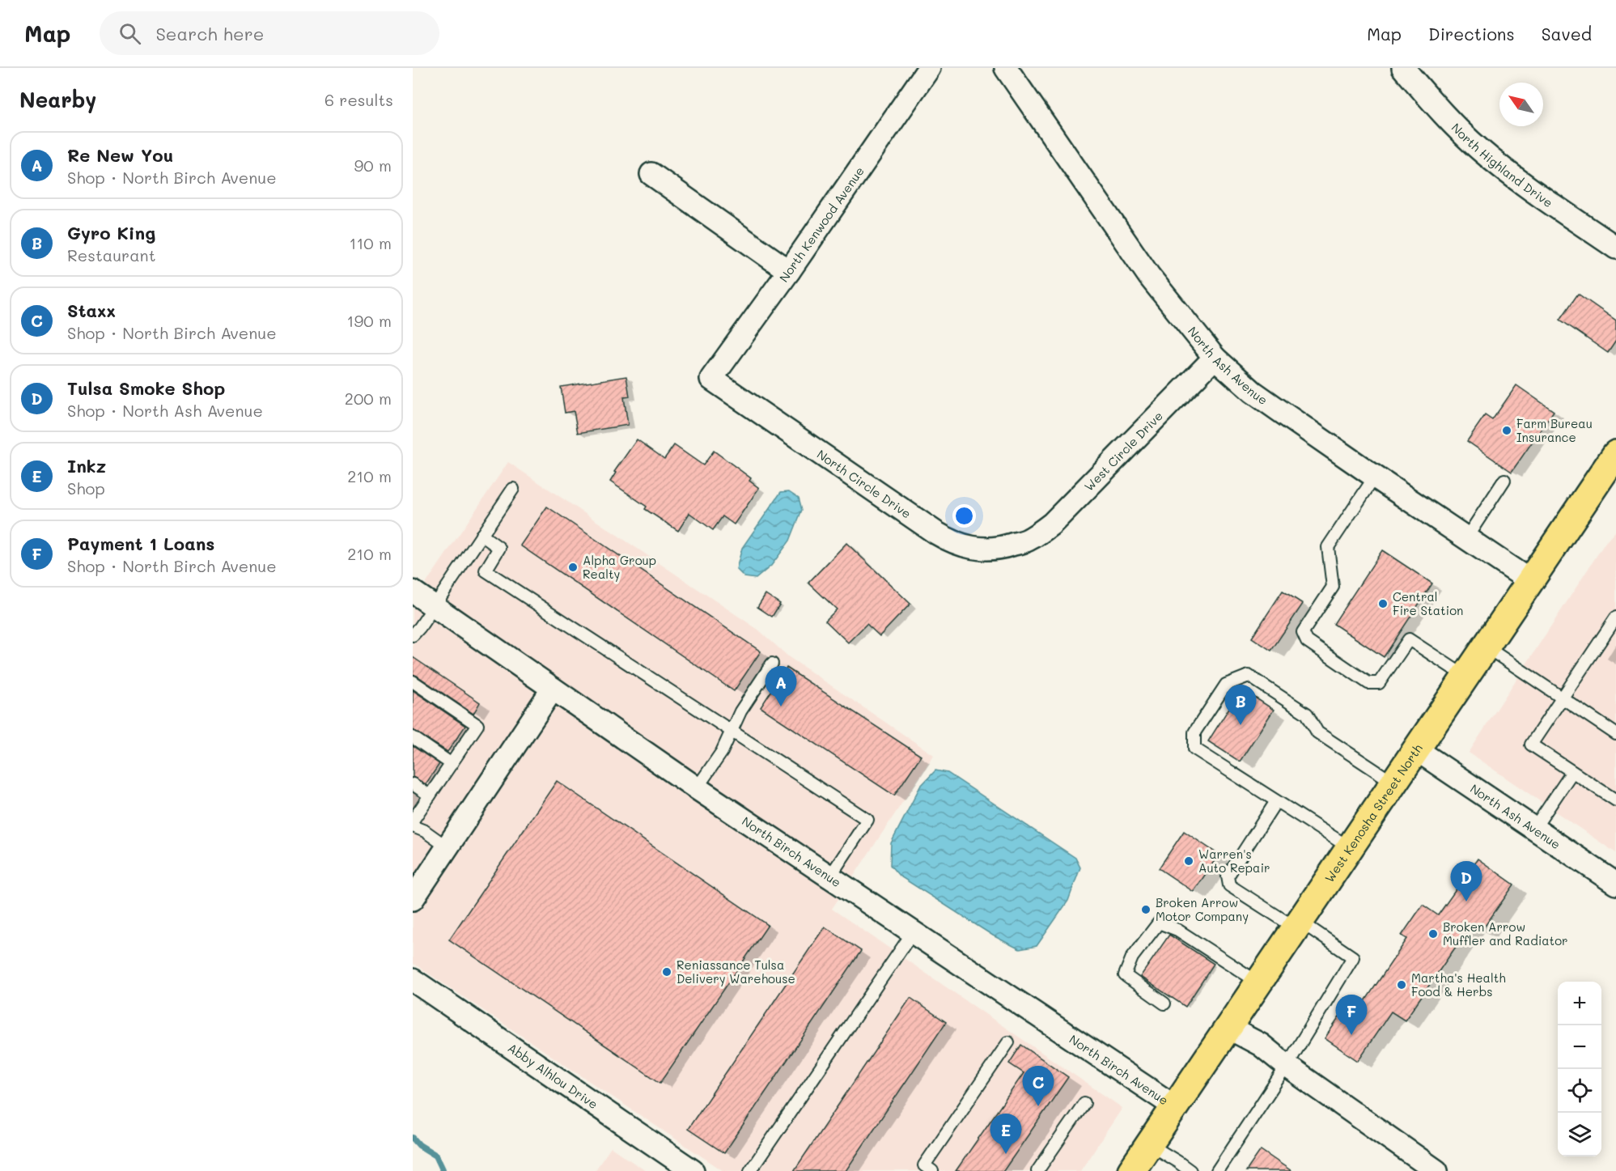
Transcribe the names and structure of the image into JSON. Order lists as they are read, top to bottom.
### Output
{
  "streets": {
    "main road": ["West Kenosha Street North"],
    "street": [
      "North Highland Drive",
      "North Kenwood Avenue",
      "North Ash Avenue",
      "West Circle Drive",
      "North Circle Drive",
      "North Birch Avenue",
      "Abby Alhlou Drive"
    ]
  },
  "crossings": [
    ["North Kenwood Avenue", "North Circle Drive"],
    ["North Ash Avenue", "West Circle Drive"],
    ["North Ash Avenue", "West Kenosha Street North"],
    ["West Circle Drive", "North Circle Drive"],
    ["West Kenosha Street North", "North Birch Avenue"]
  ],
  "places": [
    "Farm Bureau Insurance",
    "Alpha Group Realty",
    "Central Fire Station",
    "Warren's Auto Repair",
    "Broken Arrow Motor Company",
    "Broken Arrow Muffler and Radiator",
    "Reniassance Tulsa Delivery Warehouse",
    "Martha's Health Food & Herbs"
  ],
  "north": "top left",
  "page": {
    "header": "Map",
    "search": "Search here",
    "nav": ["Map", "Directions", "Saved"],
    "heading": ["Nearby", "6 results"],
    "list": [
      {
        "mark": "A",
        "name": "Re New You",
        "note": "Shop · North Birch Avenue",
        "value": "90 m"
      },
      {
        "mark": "B",
        "name": "Gyro King",
        "note": "Restaurant",
        "value": "110 m"
      },
      {
        "mark": "C",
        "name": "Staxx",
        "note": "Shop · North Birch Avenue",
        "value": "190 m"
      },
      {
        "mark": "D",
        "name": "Tulsa Smoke Shop",
        "note": "Shop · North Ash Avenue",
        "value": "200 m"
      },
      {
        "mark": "E",
        "name": "Inkz",
        "note": "Shop",
        "value": "210 m"
      },
      {
        "mark": "F",
        "name": "Payment 1 Loans",
        "note": "Shop · North Birch Avenue",
        "value": "210 m"
      }
    ],
    "pins": [
      "A",
      "B",
      "D",
      "F",
      "C",
      "E"
    ],
    "map_buttons": ["+", "−"]
  }
}
